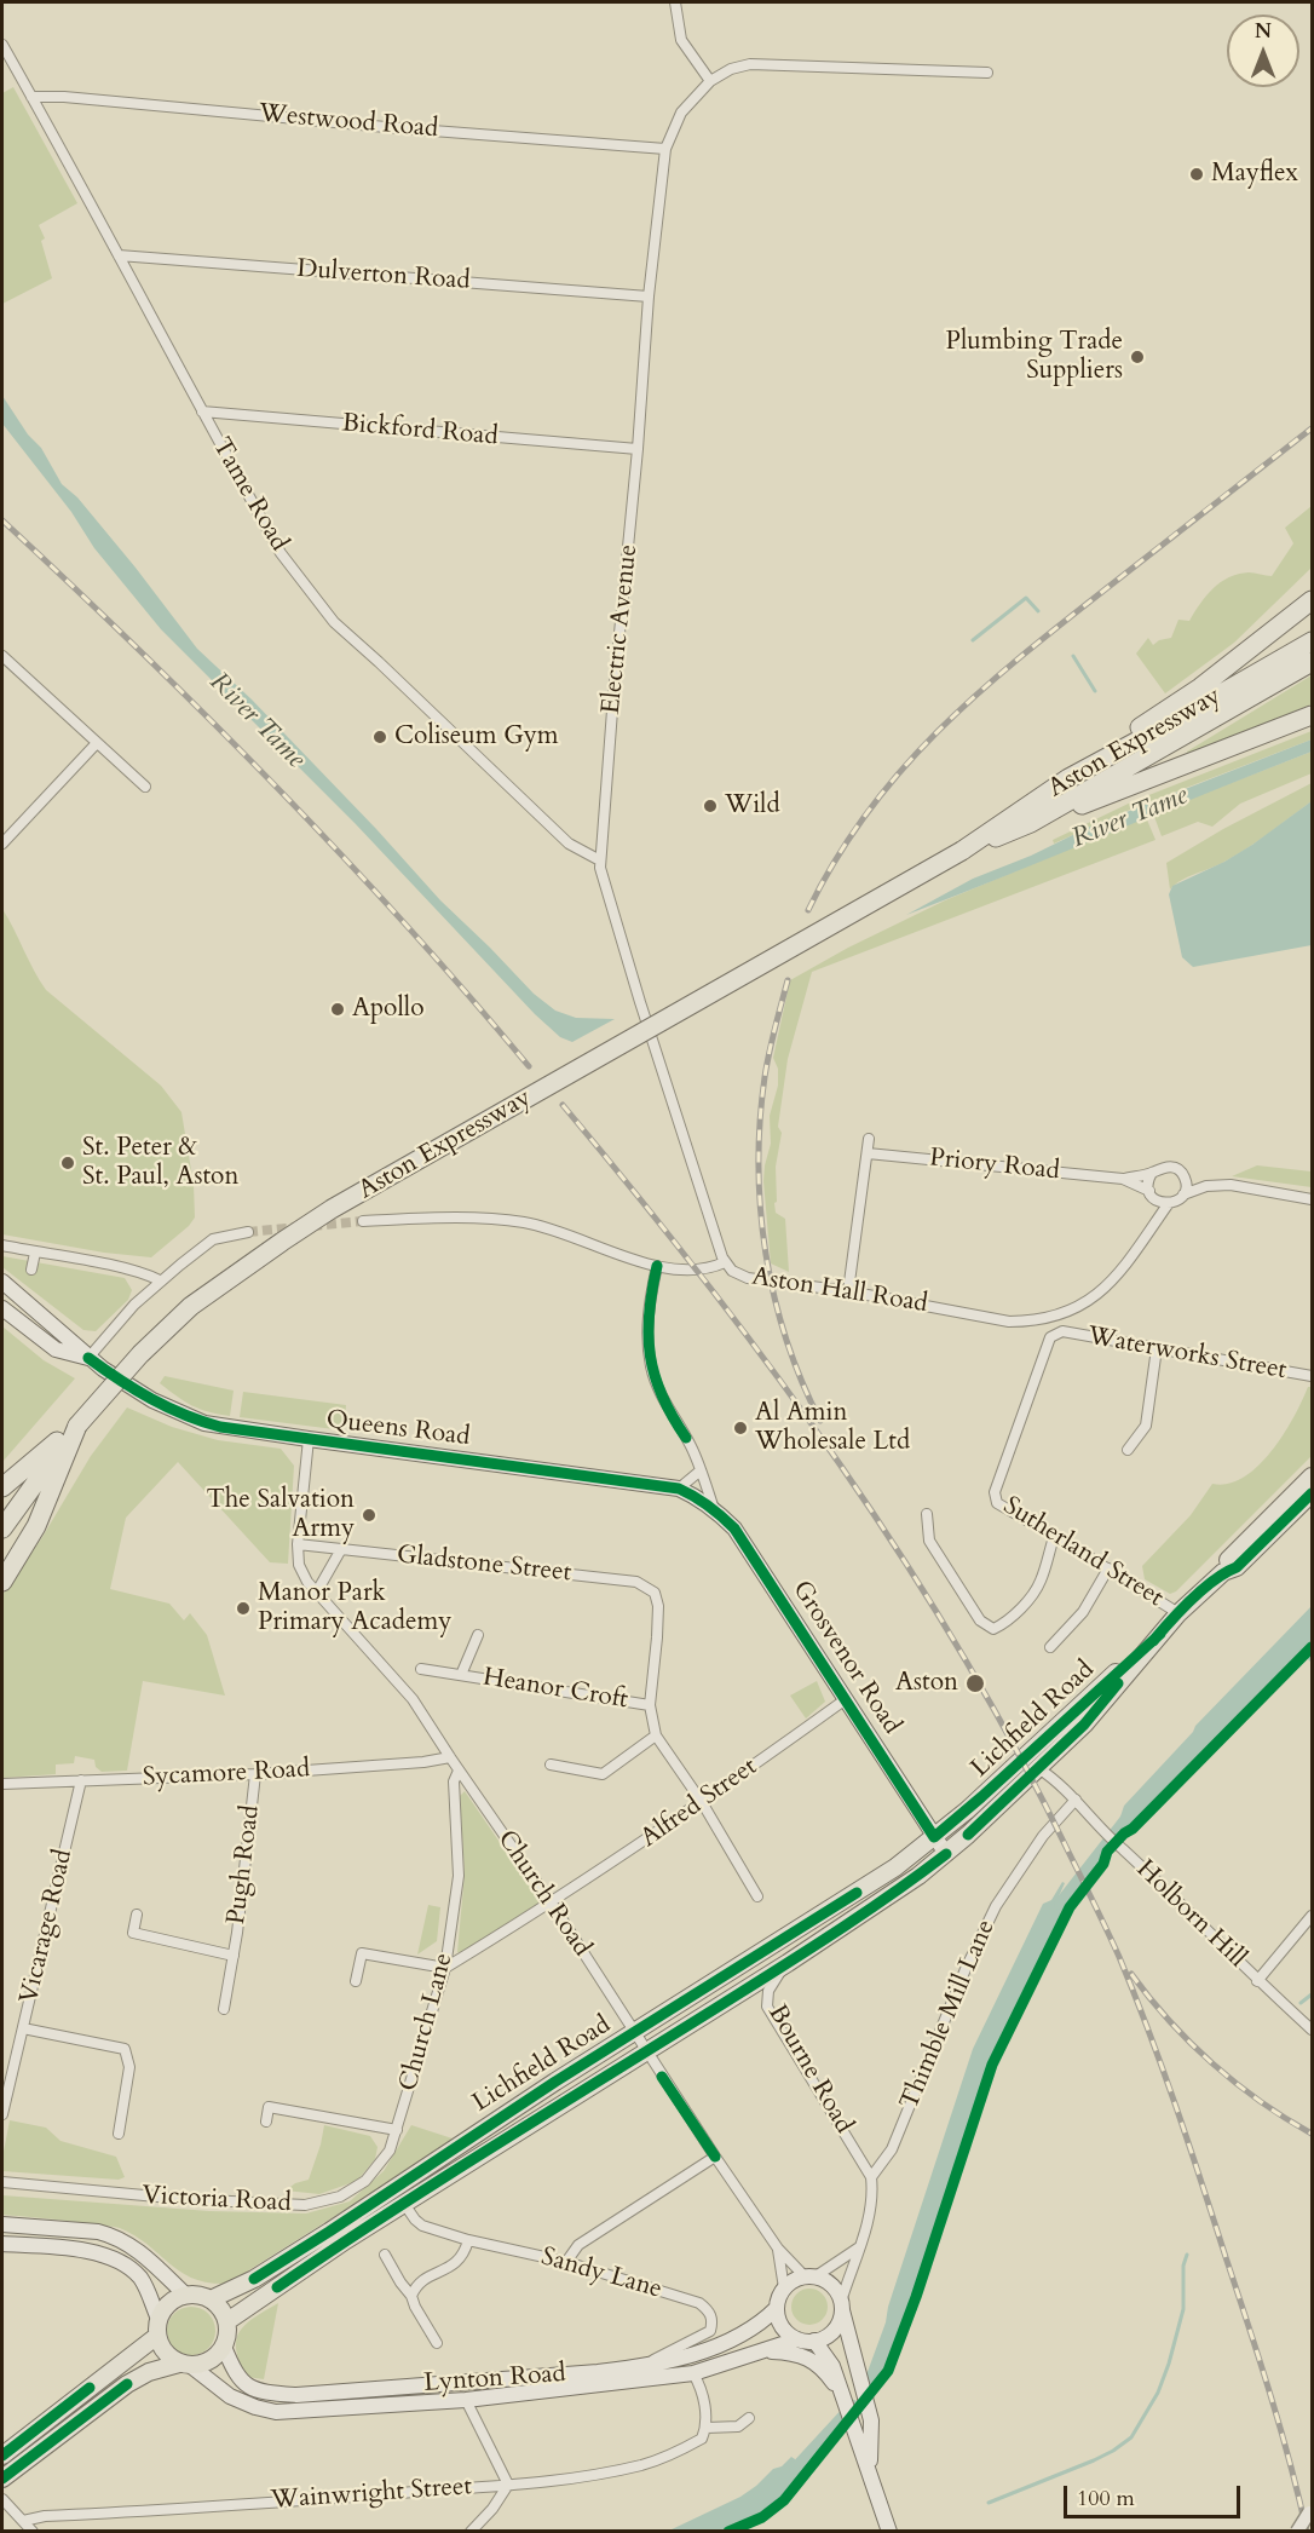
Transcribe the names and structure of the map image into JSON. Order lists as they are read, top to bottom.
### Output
{
  "streets": {
    "highway": ["Aston Expressway"],
    "main road": [
      "Queens Road",
      "Grosvenor Road",
      "Lichfield Road",
      "Lynton Road"
    ],
    "street": [
      "Westwood Road",
      "Dulverton Road",
      "Bickford Road",
      "Tame Road",
      "Electric Avenue",
      "Priory Road",
      "Aston Hall Road",
      "Waterworks Street",
      "Sutherland Street",
      "Gladstone Street",
      "Heanor Croft",
      "Sycamore Road",
      "Alfred Street",
      "Pugh Road",
      "Church Road",
      "Holborn Hill",
      "Vicarage Road",
      "Thimble Mill Lane",
      "Church Lane",
      "Bourne Road",
      "Victoria Road",
      "Sandy Lane",
      "Wainwright Street"
    ]
  },
  "crossings": [
    ["Westwood Road", "Tame Road"],
    ["Westwood Road", "Electric Avenue"],
    ["Dulverton Road", "Tame Road"],
    ["Dulverton Road", "Electric Avenue"],
    ["Bickford Road", "Tame Road"],
    ["Bickford Road", "Electric Avenue"],
    ["Tame Road", "Electric Avenue"],
    ["Electric Avenue", "Aston Hall Road"],
    ["Priory Road", "Aston Hall Road"],
    ["Aston Hall Road", "Grosvenor Road"],
    ["Waterworks Street", "Sutherland Street"],
    ["Queens Road", "Grosvenor Road"],
    ["Sutherland Street", "Lichfield Road"],
    ["Gladstone Street", "Heanor Croft"],
    ["Grosvenor Road", "Lichfield Road"],
    ["Grosvenor Road", "Alfred Street"],
    ["Lichfield Road", "Church Road"],
    ["Lichfield Road", "Holborn Hill"],
    ["Lichfield Road", "Bourne Road"],
    ["Lichfield Road", "Sandy Lane"],
    ["Lichfield Road", "Lynton Road"],
    ["Sycamore Road", "Pugh Road"],
    ["Sycamore Road", "Church Road"],
    ["Sycamore Road", "Vicarage Road"],
    ["Alfred Street", "Church Road"],
    ["Alfred Street", "Church Lane"],
    ["Church Road", "Church Lane"],
    ["Holborn Hill", "Thimble Mill Lane"],
    ["Thimble Mill Lane", "Bourne Road"],
    ["Church Lane", "Victoria Road"],
    ["Sandy Lane", "Lynton Road"]
  ],
  "water": ["River Tame"],
  "places": [
    "Mayflex",
    "Plumbing Trade Suppliers",
    "Coliseum Gym",
    "Wild",
    "Apollo",
    "St. Peter & St. Paul, Aston",
    "Al Amin Wholesale Ltd",
    "The Salvation Army",
    "Manor Park Primary Academy",
    "Aston"
  ],
  "scale_bar": "100 m",
  "north": "top"
}
